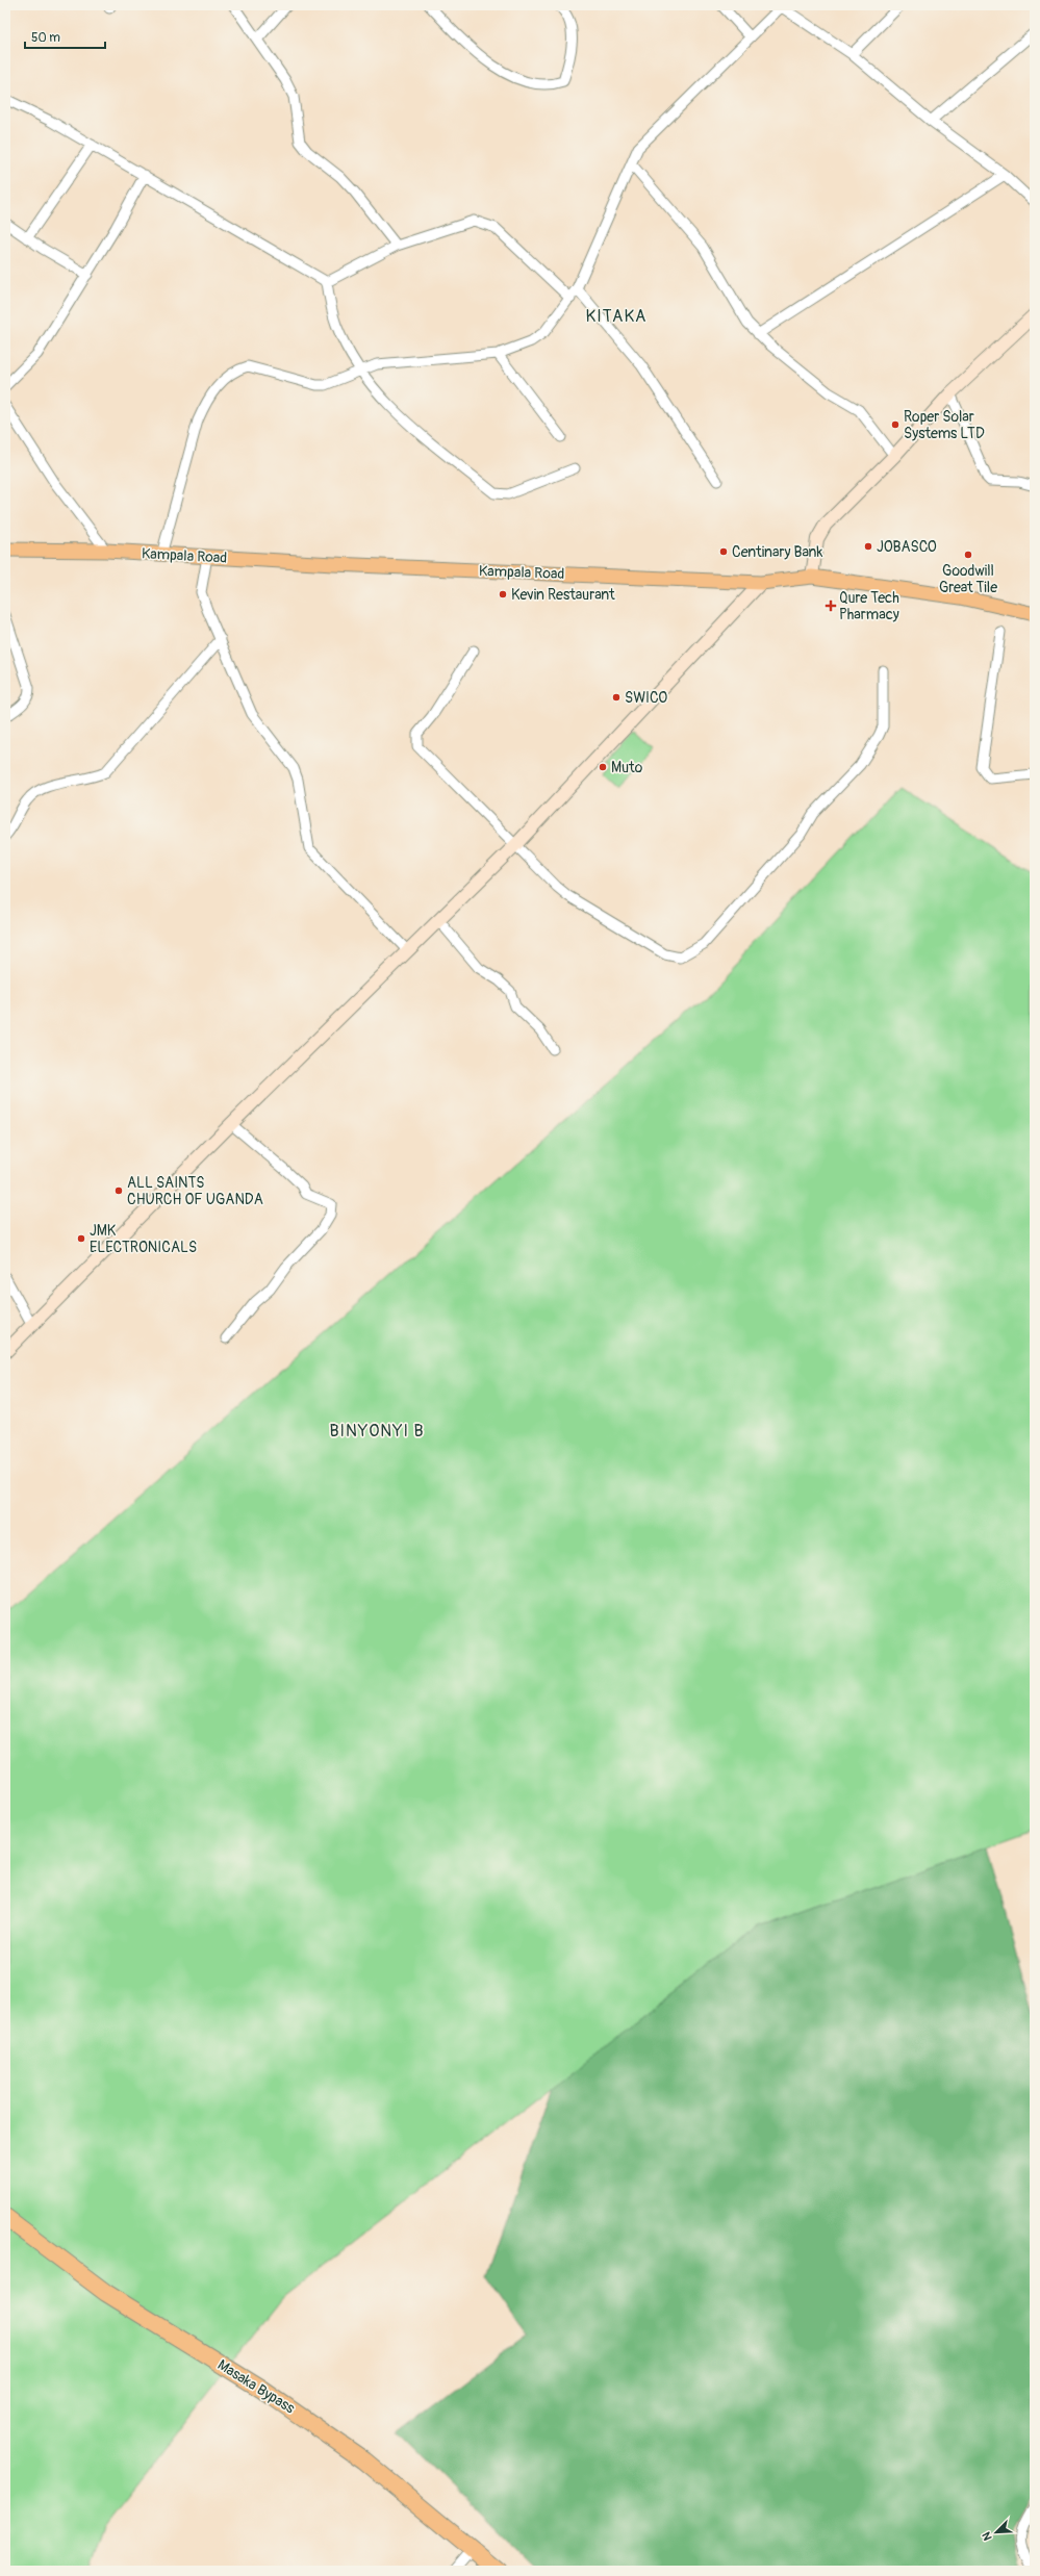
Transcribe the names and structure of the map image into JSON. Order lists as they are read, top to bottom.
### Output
{
  "streets": {
    "highway": ["Masaka Bypass"],
    "main road": ["Kampala Road"]
  },
  "districts": ["KITAKA", "BINYONYI B"],
  "places": {
    "other": [
      "Roper Solar Systems LTD",
      "JOBASCO",
      "Centinary Bank",
      "Goodwill Great Tile",
      "Kevin Restaurant",
      "SWICO",
      "Muto",
      "ALL SAINTS CHURCH OF UGANDA",
      "JMK ELECTRONICALS"
    ],
    "health": ["Qure Tech Pharmacy"]
  },
  "scale_bar": "50 m",
  "north": "bottom left"
}
